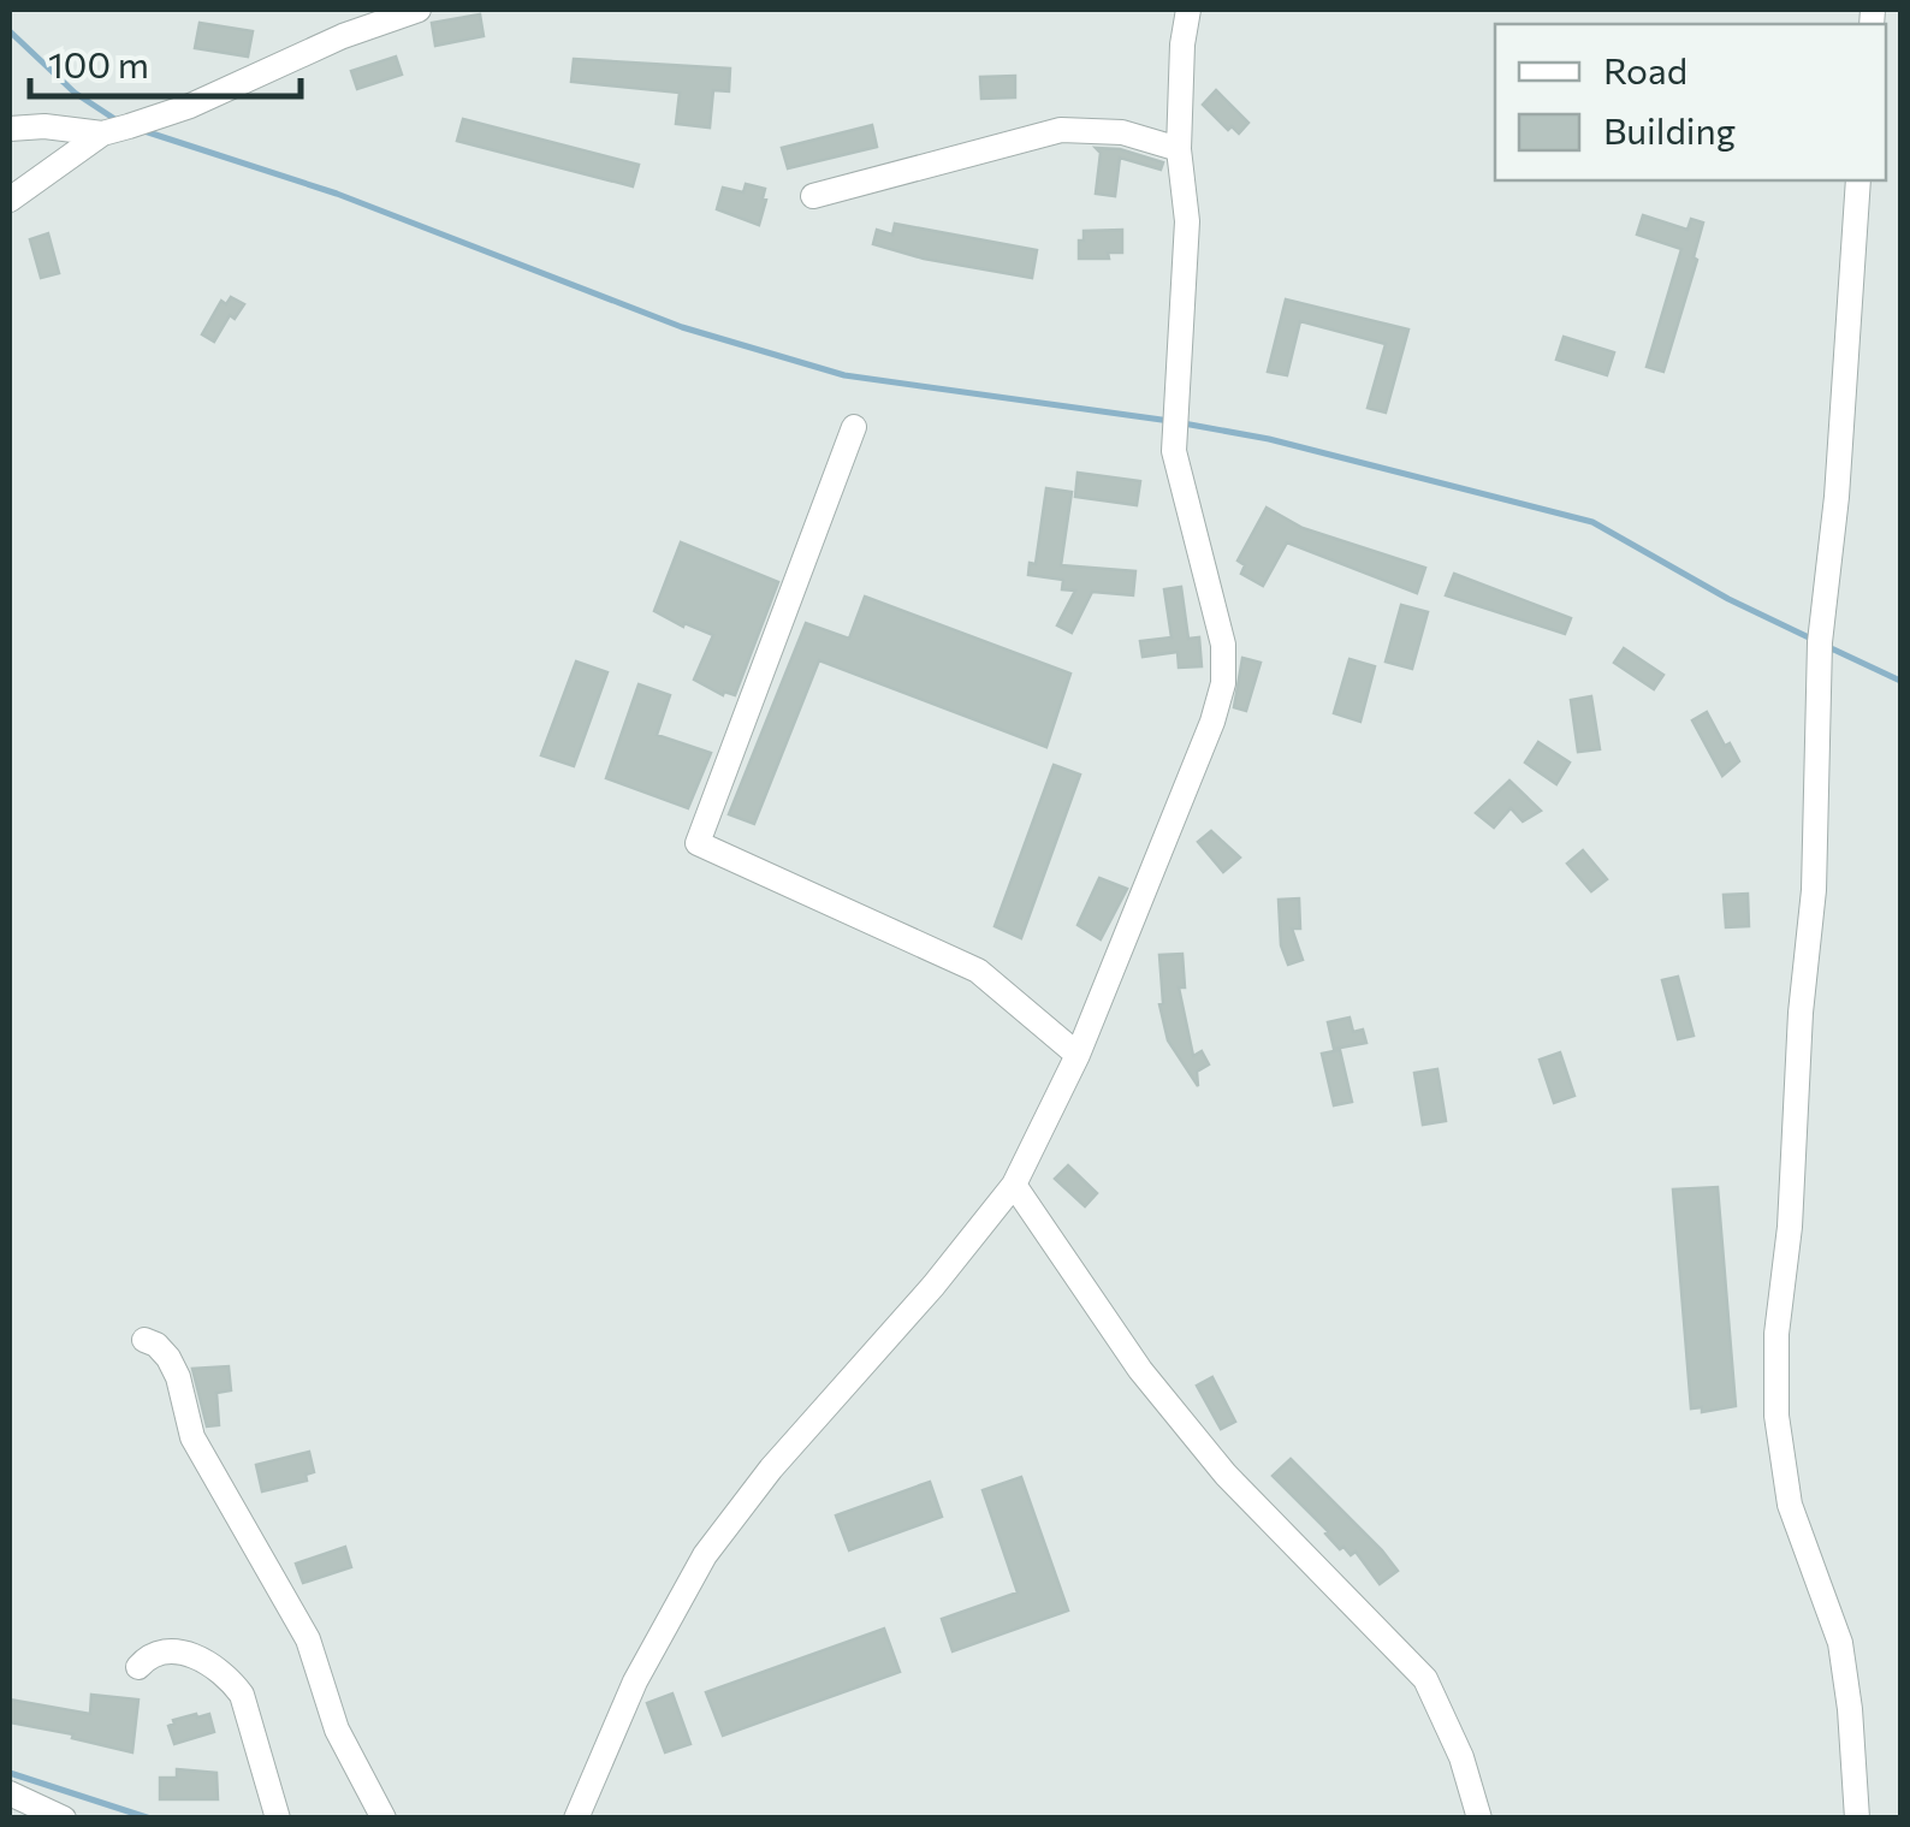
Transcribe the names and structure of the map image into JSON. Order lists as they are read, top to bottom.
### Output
{
  "legend": ["Road", "Building"],
  "scale_bar": "100 m"
}
